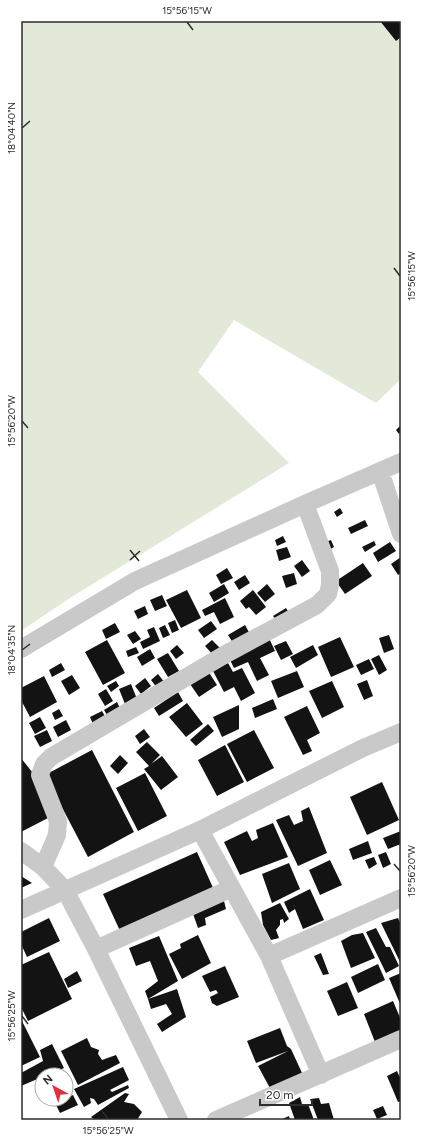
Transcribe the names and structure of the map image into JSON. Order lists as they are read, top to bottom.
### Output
{
  "scale_bar": "20 m",
  "north": "top left",
  "coordinates": [
    "15°56'15\"W",
    "18°04'40\"N",
    "15°56'20\"W",
    "18°04'35\"N",
    "15°56'25\"W"
  ]
}
